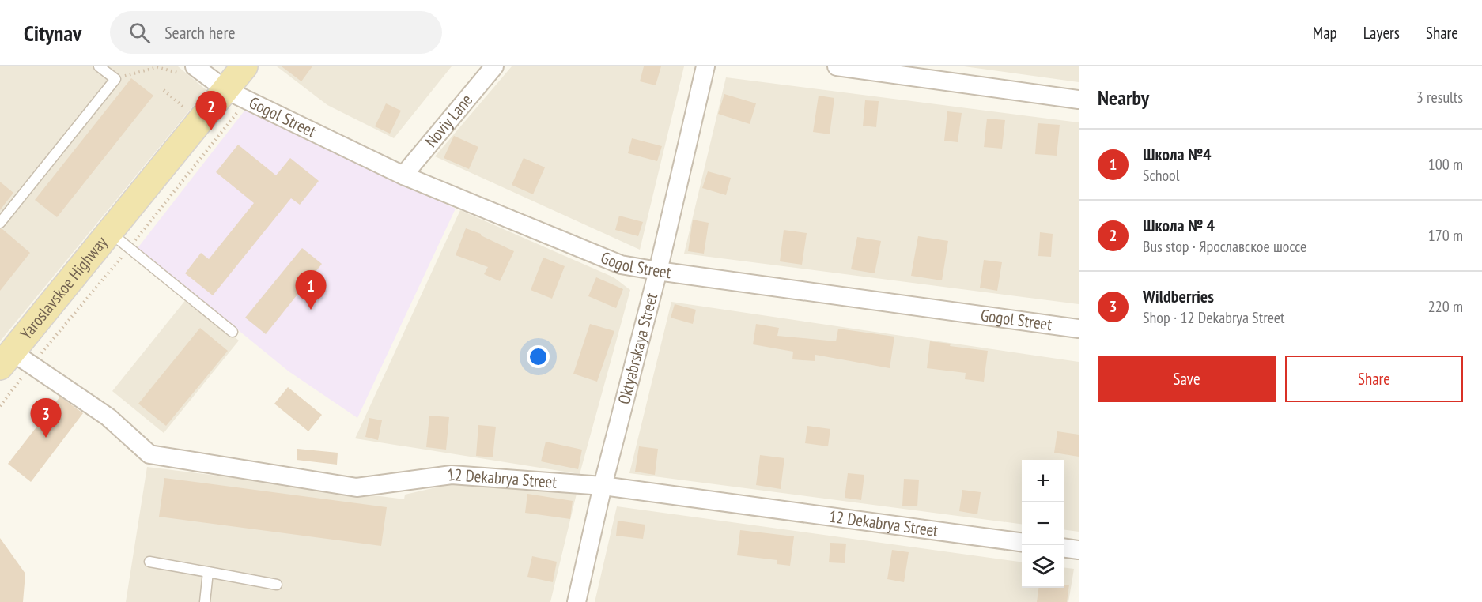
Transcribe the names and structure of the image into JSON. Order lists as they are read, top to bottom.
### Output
{
  "streets": {
    "main road": ["Yaroslavskoe Highway"],
    "street": [
      "Gogol Street",
      "Noviy Lane",
      "Oktyabrskaya Street",
      "12 Dekabrya Street"
    ]
  },
  "crossings": [
    ["Gogol Street", "Noviy Lane"],
    ["Gogol Street", "Yaroslavskoe Highway"],
    ["Gogol Street", "Oktyabrskaya Street"],
    ["Yaroslavskoe Highway", "12 Dekabrya Street"],
    ["Oktyabrskaya Street", "12 Dekabrya Street"]
  ],
  "page": {
    "header": "Citynav",
    "search": "Search here",
    "nav": ["Map", "Layers", "Share"],
    "heading": ["Nearby", "3 results"],
    "pins": ["2", "1", "3"],
    "list": [
      {
        "mark": "1",
        "name": "Школа №4",
        "note": "School",
        "value": "100 m"
      },
      {
        "mark": "2",
        "name": "Школа № 4",
        "note": "Bus stop · Ярославское шоссе",
        "value": "170 m"
      },
      {
        "mark": "3",
        "name": "Wildberries",
        "note": "Shop · 12 Dekabrya Street",
        "value": "220 m"
      }
    ],
    "buttons": ["Save", "Share"],
    "map_buttons": ["+", "−"]
  }
}
